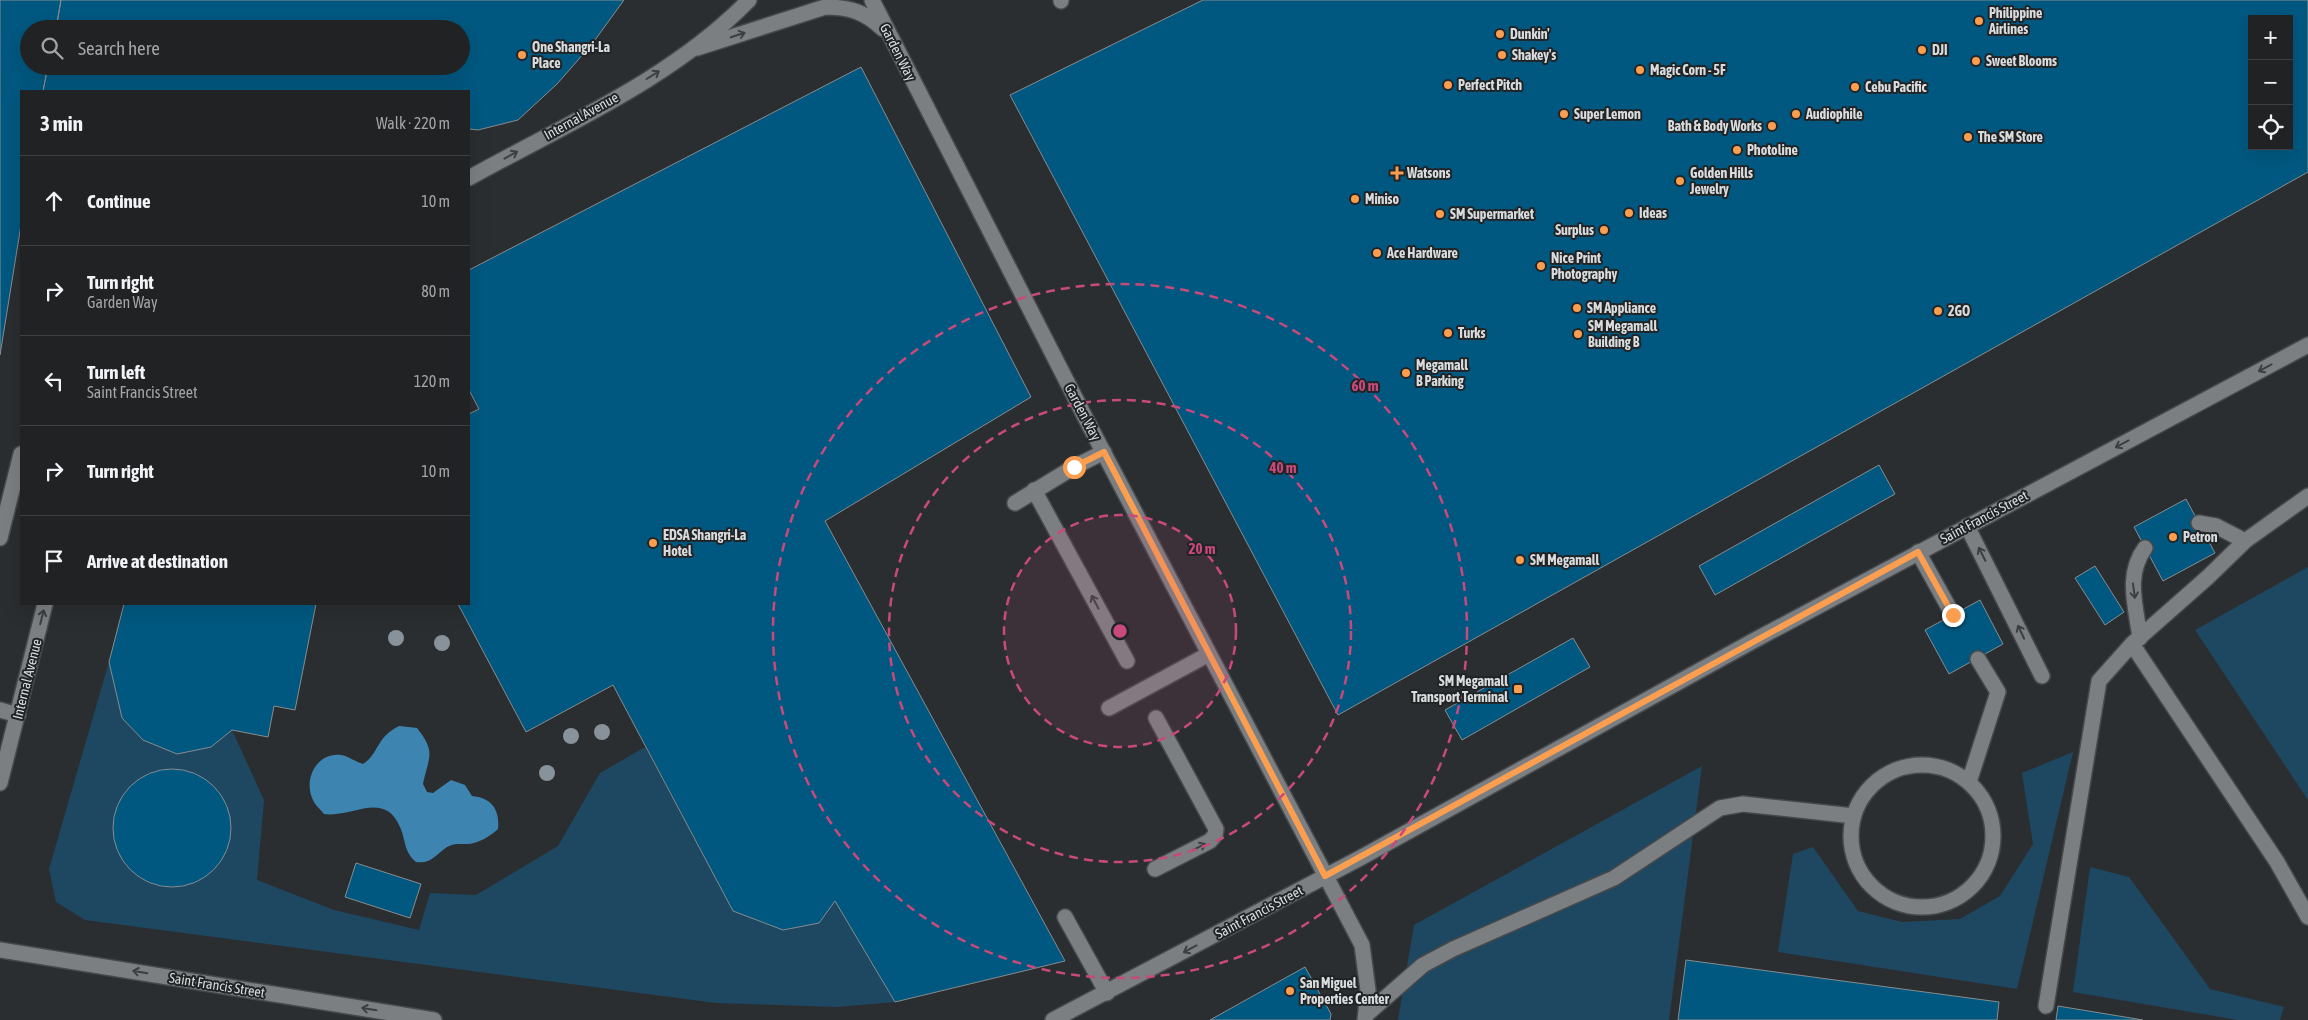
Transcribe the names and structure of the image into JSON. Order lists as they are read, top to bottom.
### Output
{
  "streets": {
    "street": ["Garden Way", "Internal Avenue", "Saint Francis Street"]
  },
  "crossings": [
    ["Garden Way", "Internal Avenue"],
    ["Garden Way", "Saint Francis Street"]
  ],
  "one_way": ["Internal Avenue", "Saint Francis Street"],
  "places": {
    "other": [
      "Philippine Airlines",
      "Dunkin'",
      "DJI",
      "One Shangri-La Place",
      "Shakey's",
      "Sweet Blooms",
      "Magic Corn - 5F",
      "Perfect Pitch",
      "Cebu Pacific",
      "Super Lemon",
      "Audiophile",
      "Bath & Body Works",
      "The SM Store",
      "Photoline",
      "Golden Hills Jewelry",
      "Miniso",
      "Ideas",
      "SM Supermarket",
      "Surplus",
      "Ace Hardware",
      "Nice Print Photography",
      "SM Appliance",
      "2GO",
      "Turks",
      "SM Megamall Building B",
      "Megamall B Parking",
      "Petron",
      "EDSA Shangri-La Hotel",
      "SM Megamall",
      "San Miguel Properties Center"
    ],
    "health": ["Watsons"],
    "transit": ["SM Megamall Transport Terminal"]
  },
  "page": {
    "map_buttons": ["+", "−"],
    "search": "Search here",
    "heading": ["3 min", "Walk · 220 m"],
    "list": [
      ["Continue", "10 m"],
      ["Turn right", "Garden Way", "80 m"],
      ["Turn left", "Saint Francis Street", "120 m"],
      ["Turn right", "10 m"],
      "Arrive at destination"
    ]
  },
  "rings": ["60 m", "40 m", "20 m"]
}
